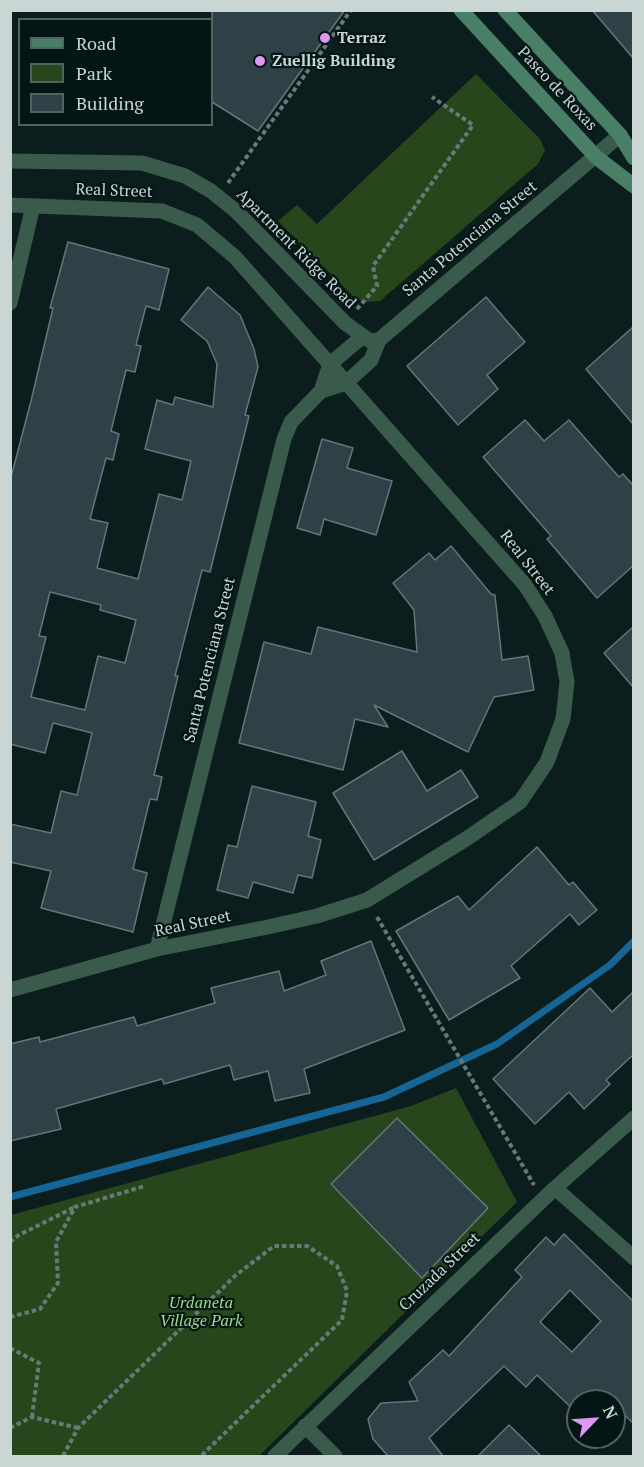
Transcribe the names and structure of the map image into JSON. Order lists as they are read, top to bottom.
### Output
{
  "streets": {
    "main road": ["Paseo de Roxas"],
    "street": [
      "Real Street",
      "Santa Potenciana Street",
      "Apartment Ridge Road",
      "Cruzada Street"
    ]
  },
  "crossings": [
    ["Paseo de Roxas", "Santa Potenciana Street"],
    ["Real Street", "Santa Potenciana Street"]
  ],
  "parks": ["Urdaneta Village Park"],
  "places": ["Terraz", "Zuellig Building"],
  "legend": ["Road", "Park", "Building"],
  "north": "top right"
}
